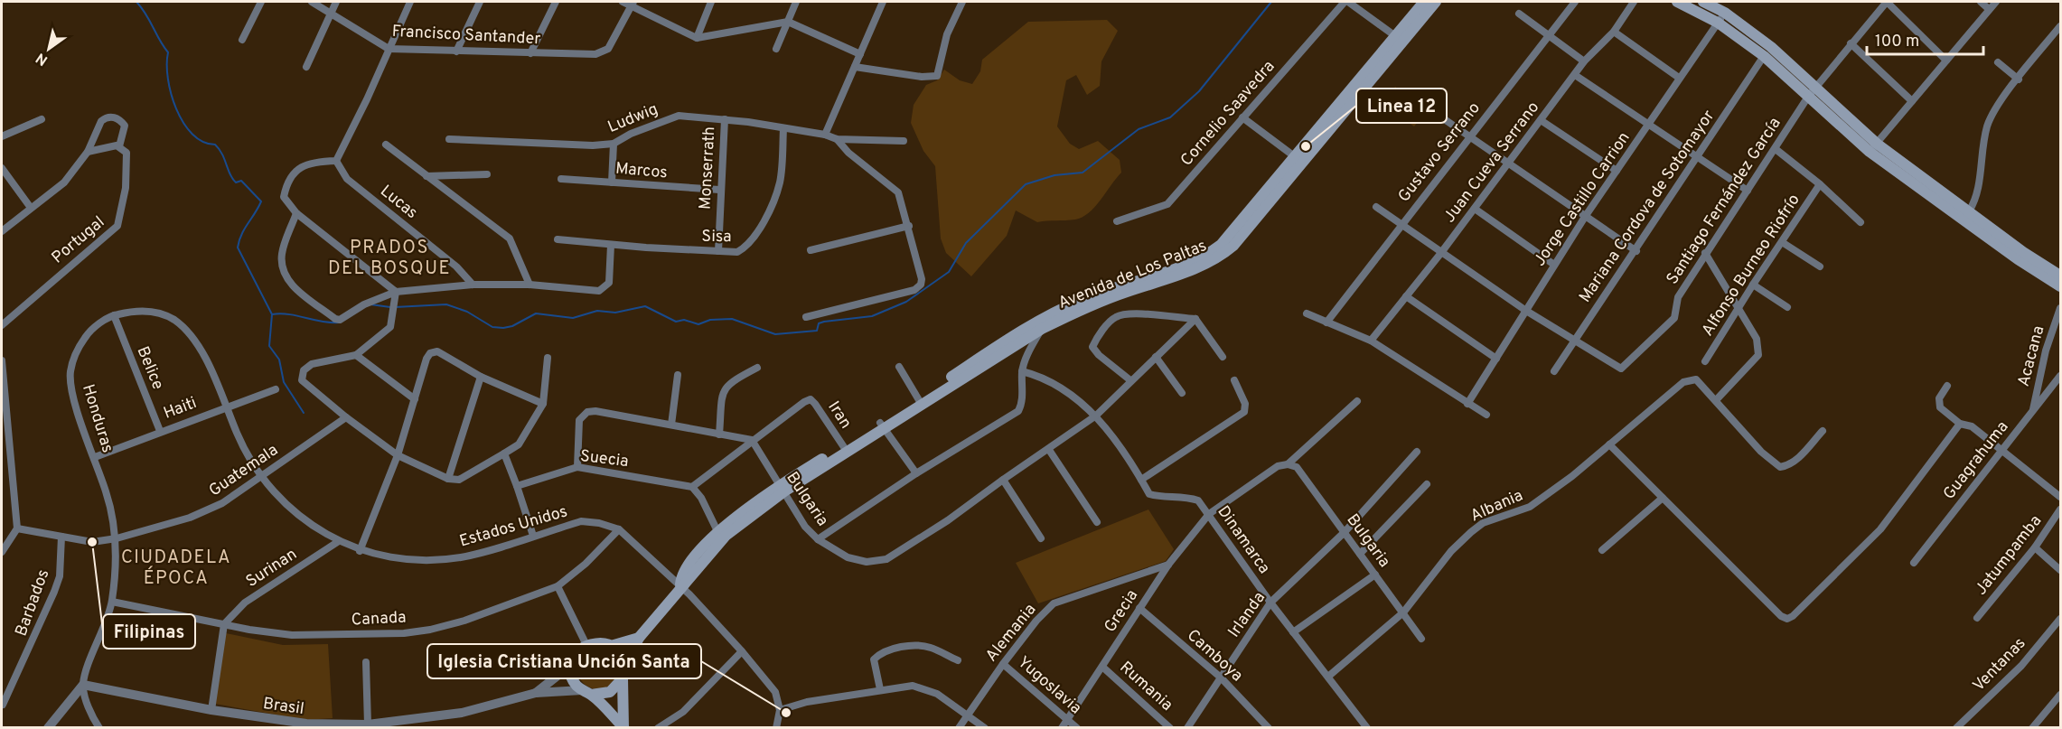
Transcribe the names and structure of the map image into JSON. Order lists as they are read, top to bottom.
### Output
{
  "streets": {
    "main road": ["Avenida de Los Paltas"],
    "street": [
      "Francisco Santander",
      "Cornelio Saavedra",
      "Ludwig",
      "Gustavo Serrano",
      "Juan Cueva Serrano",
      "Monserrath",
      "Marcos",
      "Jorge Castillo Carrion",
      "Santiago Fernández García",
      "Lucas",
      "Mariana Cordova de Sotomayor",
      "Sisa",
      "Portugal",
      "Alfonso Burneo Riofrío",
      "Acacana",
      "Belice",
      "Haiti",
      "Iran",
      "Honduras",
      "Suecia",
      "Guagrahuma",
      "Guatemala",
      "Bulgaria",
      "Albania",
      "Estados Unidos",
      "Dinamarca",
      "Jatumpamba",
      "Surinan",
      "Barbados",
      "Grecia",
      "Irlanda",
      "Canada",
      "Alemania",
      "Camboya",
      "Ventanas",
      "Yugoslavia",
      "Rumania",
      "Brasil"
    ]
  },
  "crossings": [
    ["Ludwig", "Monserrath"],
    ["Ludwig", "Sisa"],
    ["Monserrath", "Marcos"],
    ["Monserrath", "Sisa"],
    ["Santiago Fernández García", "Mariana Cordova de Sotomayor"],
    ["Avenida de Los Paltas", "Iran"],
    ["Avenida de Los Paltas", "Bulgaria"],
    ["Avenida de Los Paltas", "Estados Unidos"],
    ["Avenida de Los Paltas", "Brasil"],
    ["Acacana", "Guagrahuma"],
    ["Belice", "Haiti"],
    ["Belice", "Honduras"],
    ["Haiti", "Honduras"],
    ["Haiti", "Estados Unidos"],
    ["Iran", "Bulgaria"],
    ["Honduras", "Guatemala"],
    ["Honduras", "Estados Unidos"],
    ["Honduras", "Canada"],
    ["Honduras", "Brasil"],
    ["Guatemala", "Estados Unidos"],
    ["Guatemala", "Barbados"],
    ["Bulgaria", "Albania"],
    ["Bulgaria", "Dinamarca"],
    ["Bulgaria", "Grecia"],
    ["Bulgaria", "Irlanda"],
    ["Albania", "Dinamarca"],
    ["Estados Unidos", "Surinan"],
    ["Estados Unidos", "Canada"],
    ["Dinamarca", "Grecia"],
    ["Dinamarca", "Irlanda"],
    ["Surinan", "Canada"],
    ["Grecia", "Alemania"],
    ["Grecia", "Camboya"],
    ["Grecia", "Yugoslavia"],
    ["Grecia", "Rumania"],
    ["Irlanda", "Camboya"],
    ["Alemania", "Yugoslavia"]
  ],
  "districts": ["PRADOS DEL BOSQUE", "CIUDADELA ÉPOCA"],
  "places": ["Linea 12", "Filipinas", "Iglesia Cristiana Unción Santa"],
  "scale_bar": "100 m",
  "north": "bottom left"
}
